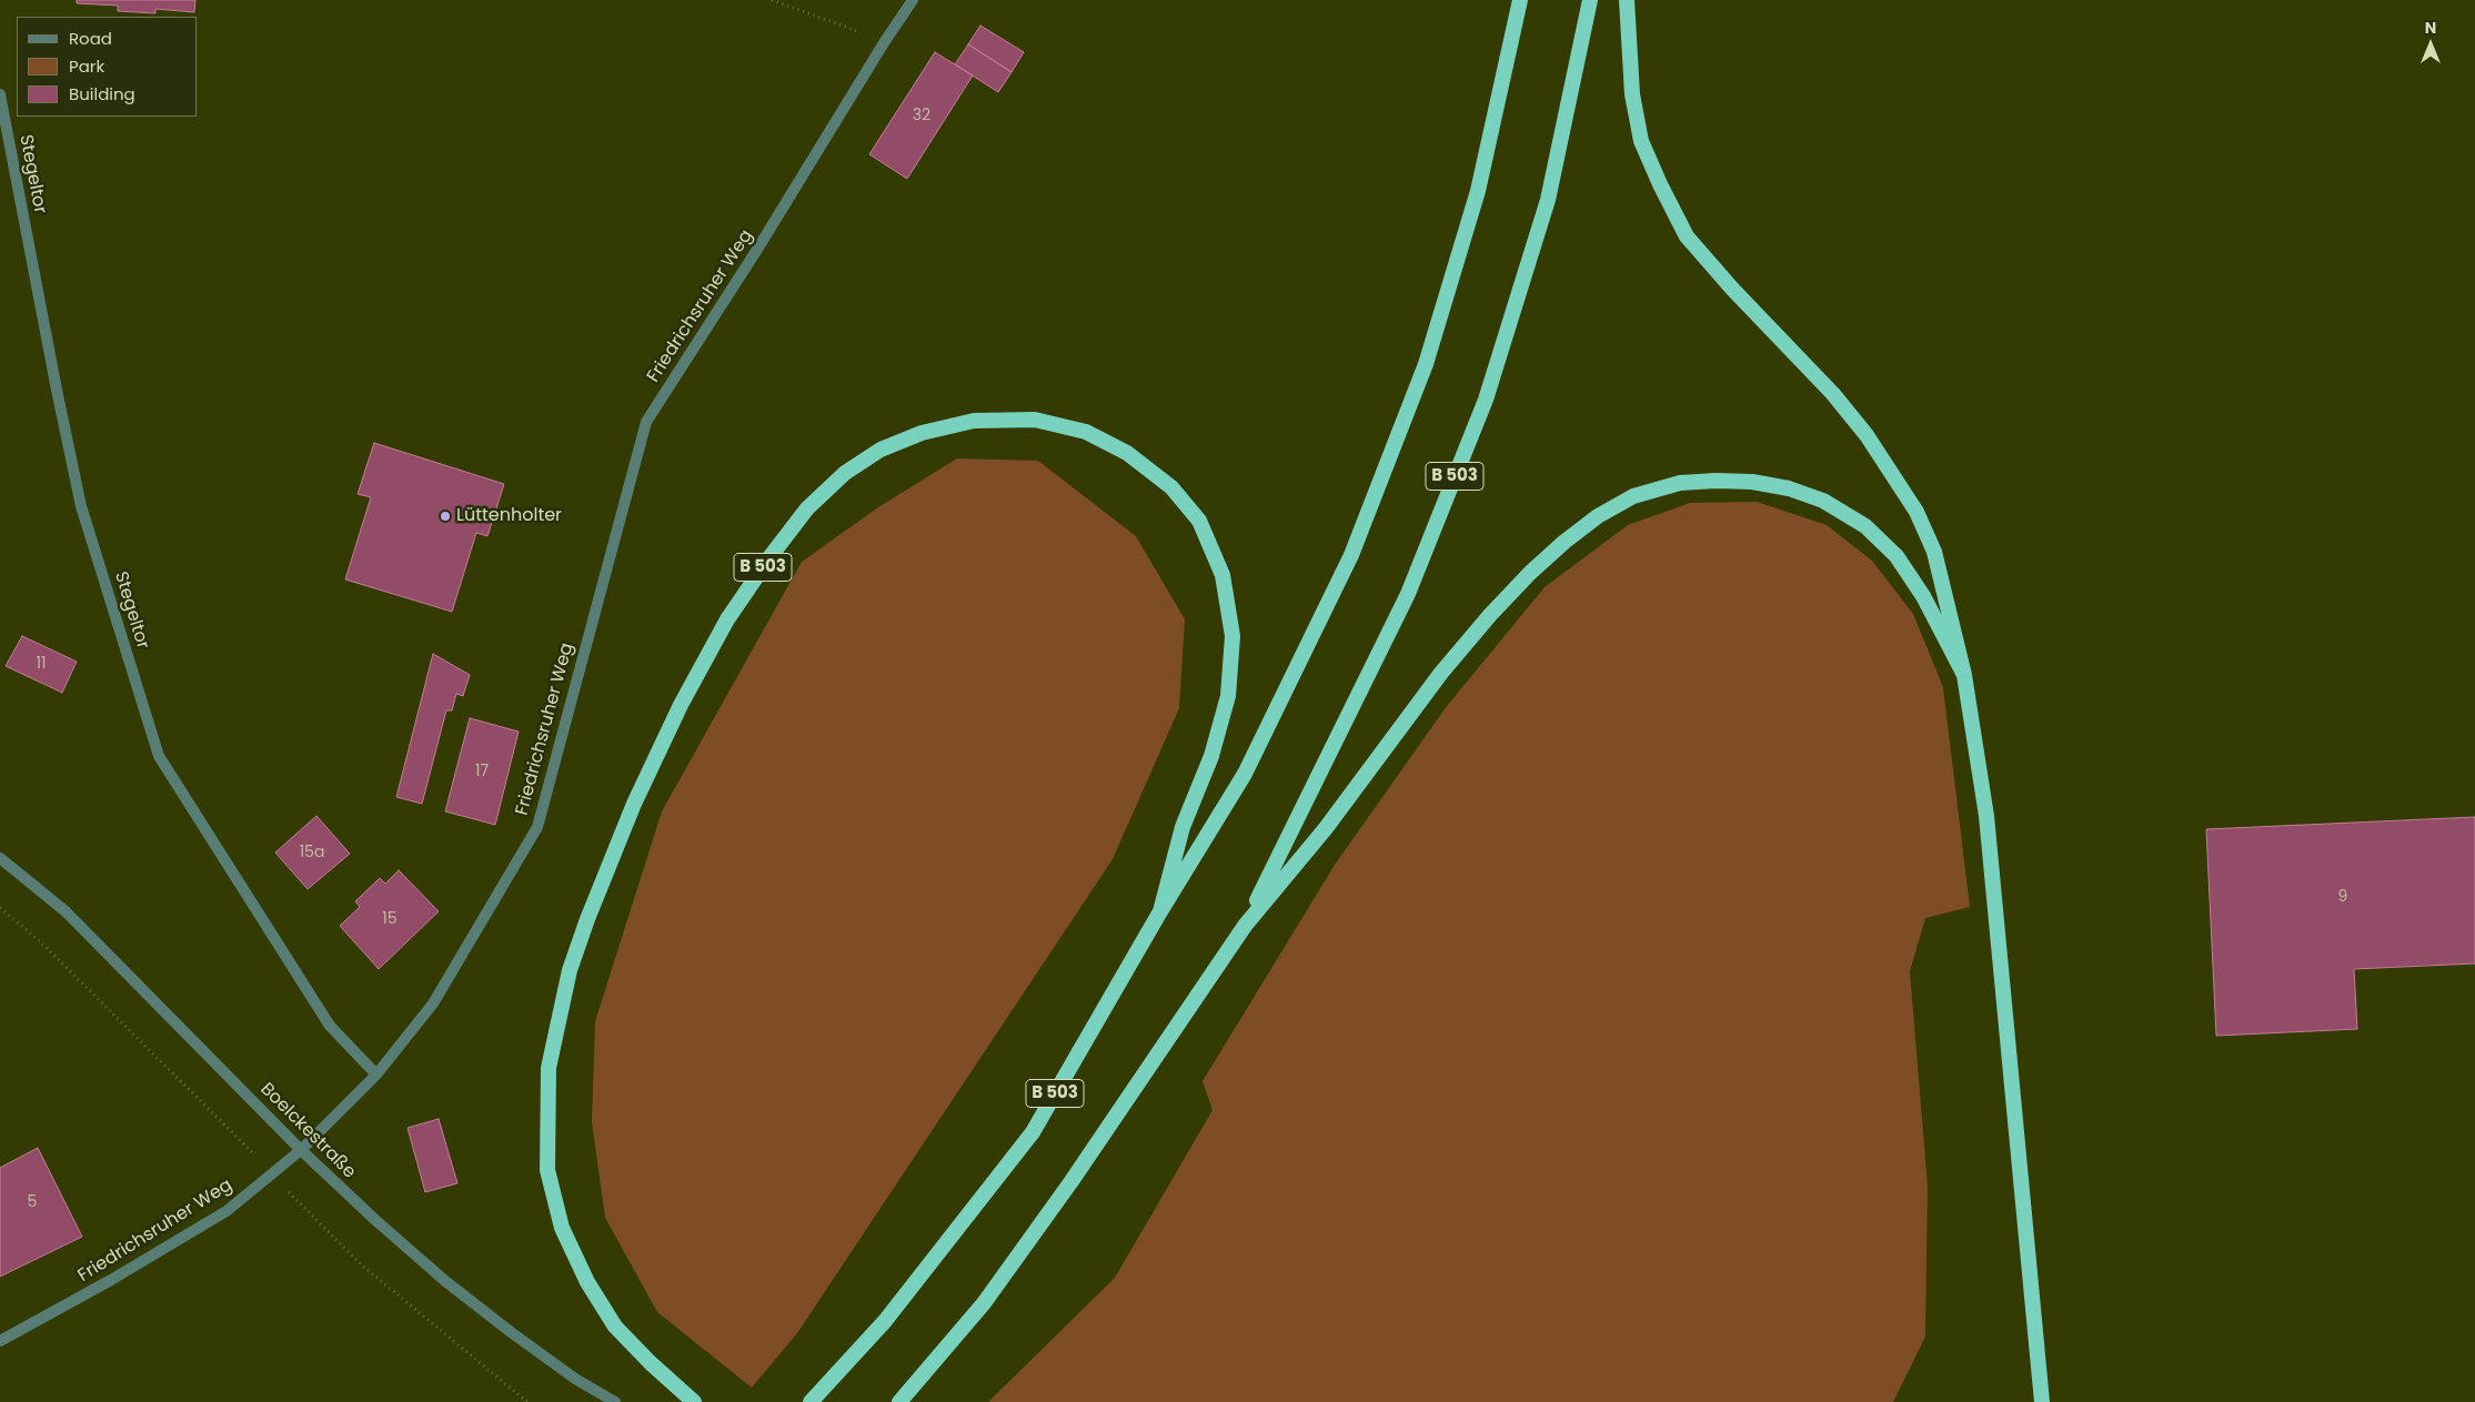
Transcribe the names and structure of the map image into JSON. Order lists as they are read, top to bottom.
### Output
{
  "streets": {
    "highway": ["B 503"],
    "street": ["Stegeltor", "Friedrichsruher Weg", "Boelckestraße"]
  },
  "crossings": [
    ["Stegeltor", "Friedrichsruher Weg"],
    ["Friedrichsruher Weg", "Boelckestraße"]
  ],
  "places": ["Lüttenholter"],
  "house_numbers": [
    "32",
    "11",
    "17",
    "15a",
    "9",
    "15",
    "5"
  ],
  "legend": ["Road", "Park", "Building"],
  "north": "top"
}
